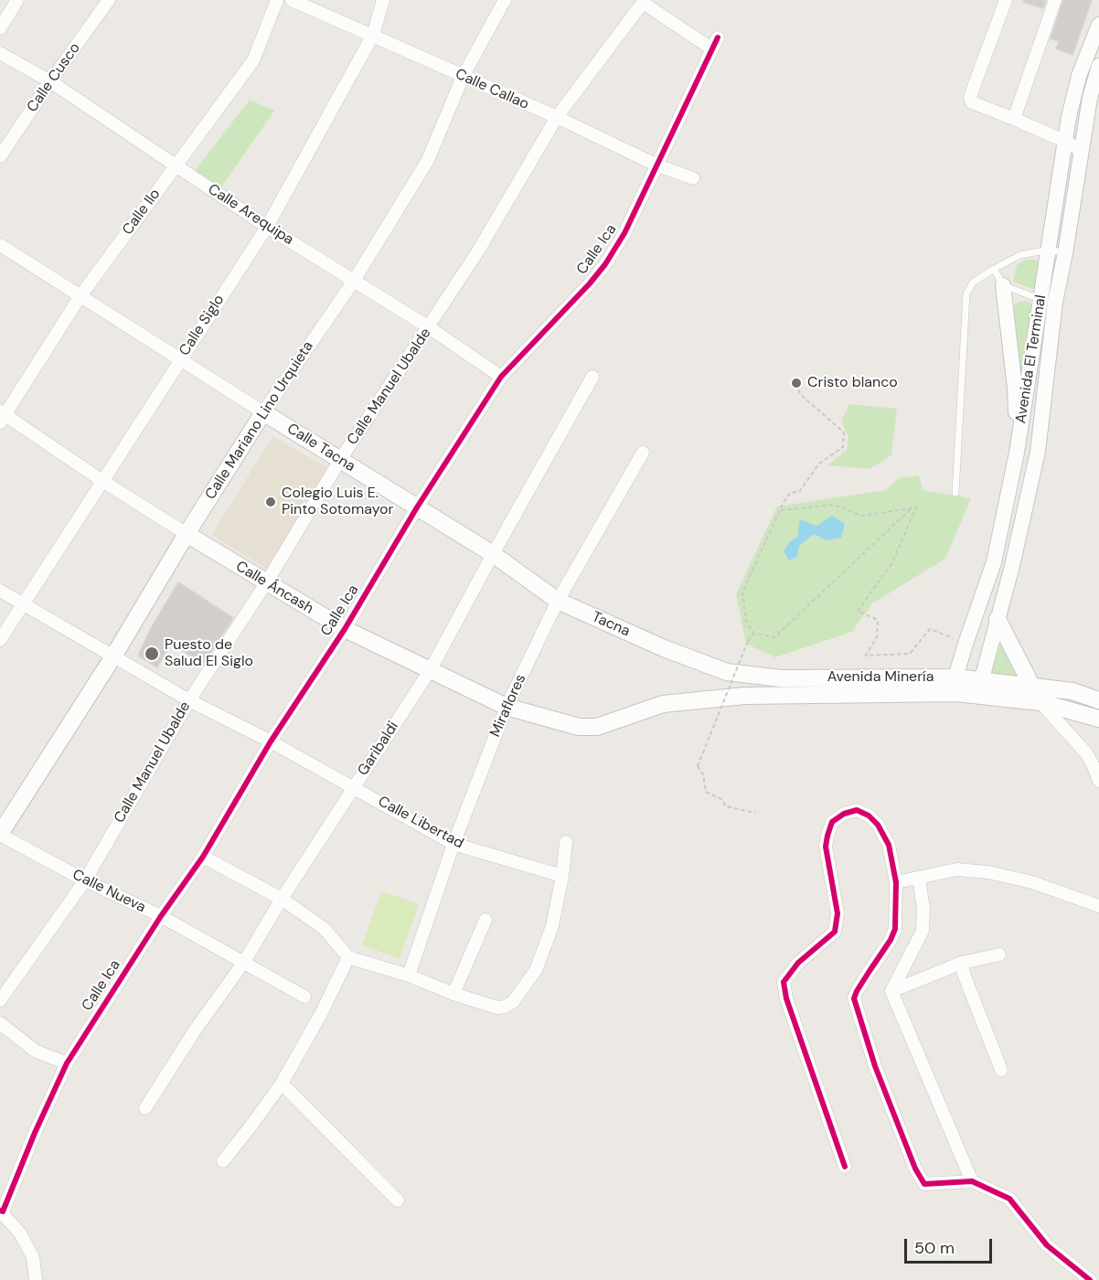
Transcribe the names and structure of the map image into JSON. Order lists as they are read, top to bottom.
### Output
{
  "streets": {
    "main road": [
      "Calle Mariano Lino Urquieta",
      "Calle Tacna",
      "Calle Áncash",
      "Tacna",
      "Avenida Minería"
    ],
    "street": [
      "Calle Cusco",
      "Calle Callao",
      "Calle Ilo",
      "Calle Arequipa",
      "Calle Ica",
      "Calle Siglo",
      "Avenida El Terminal",
      "Calle Manuel Ubalde",
      "Miraflores",
      "Garibaldi",
      "Calle Libertad",
      "Calle Nueva"
    ]
  },
  "crossings": [
    ["Calle Cusco", "Calle Arequipa"],
    ["Calle Callao", "Calle Ica"],
    ["Calle Callao", "Calle Siglo"],
    ["Calle Callao", "Calle Manuel Ubalde"],
    ["Calle Callao", "Calle Mariano Lino Urquieta"],
    ["Calle Ilo", "Calle Arequipa"],
    ["Calle Ilo", "Calle Tacna"],
    ["Calle Ilo", "Calle Áncash"],
    ["Calle Arequipa", "Calle Ica"],
    ["Calle Arequipa", "Calle Siglo"],
    ["Calle Arequipa", "Calle Manuel Ubalde"],
    ["Calle Arequipa", "Calle Mariano Lino Urquieta"],
    ["Calle Ica", "Calle Manuel Ubalde"],
    ["Calle Ica", "Calle Tacna"],
    ["Calle Ica", "Calle Áncash"],
    ["Calle Ica", "Calle Libertad"],
    ["Calle Ica", "Calle Nueva"],
    ["Calle Siglo", "Calle Tacna"],
    ["Calle Siglo", "Calle Áncash"],
    ["Calle Siglo", "Calle Libertad"],
    ["Avenida El Terminal", "Avenida Minería"],
    ["Calle Manuel Ubalde", "Calle Tacna"],
    ["Calle Manuel Ubalde", "Calle Áncash"],
    ["Calle Manuel Ubalde", "Calle Libertad"],
    ["Calle Manuel Ubalde", "Calle Nueva"],
    ["Calle Mariano Lino Urquieta", "Calle Tacna"],
    ["Calle Mariano Lino Urquieta", "Calle Áncash"],
    ["Calle Mariano Lino Urquieta", "Calle Libertad"],
    ["Calle Mariano Lino Urquieta", "Calle Nueva"],
    ["Calle Tacna", "Tacna"],
    ["Calle Tacna", "Miraflores"],
    ["Calle Tacna", "Garibaldi"],
    ["Calle Áncash", "Avenida Minería"],
    ["Calle Áncash", "Miraflores"],
    ["Calle Áncash", "Garibaldi"],
    ["Tacna", "Avenida Minería"],
    ["Tacna", "Miraflores"],
    ["Miraflores", "Calle Libertad"],
    ["Garibaldi", "Calle Libertad"],
    ["Garibaldi", "Calle Nueva"]
  ],
  "places": ["Cristo blanco", "Colegio Luis E. Pinto Sotomayor", "Puesto de Salud El Siglo"],
  "scale_bar": "50 m"
}
